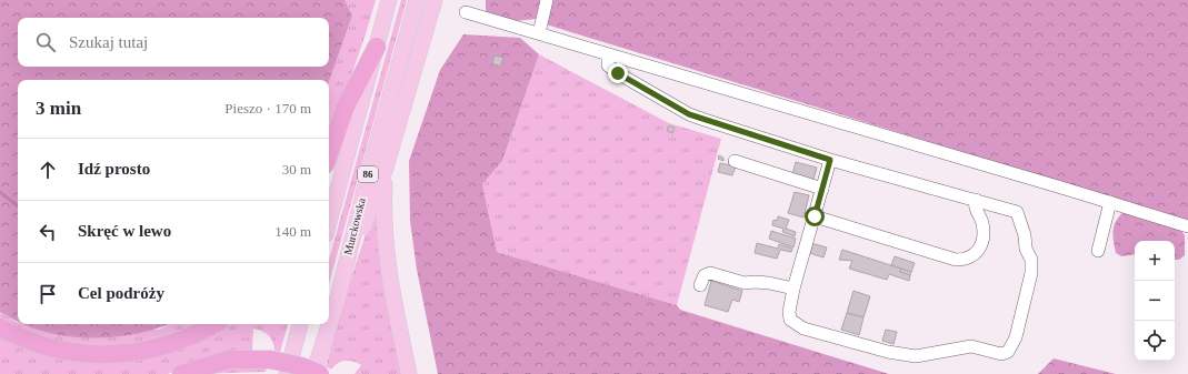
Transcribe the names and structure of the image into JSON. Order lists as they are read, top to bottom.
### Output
{
  "streets": {
    "main road": ["86", "Murckowska"]
  },
  "page": {
    "search": "Szukaj tutaj",
    "heading": ["3 min", "Pieszo · 170 m"],
    "list": [
      ["Idź prosto", "30 m"],
      ["Skręć w lewo", "140 m"],
      "Cel podróży"
    ],
    "map_buttons": ["+", "−"]
  }
}
